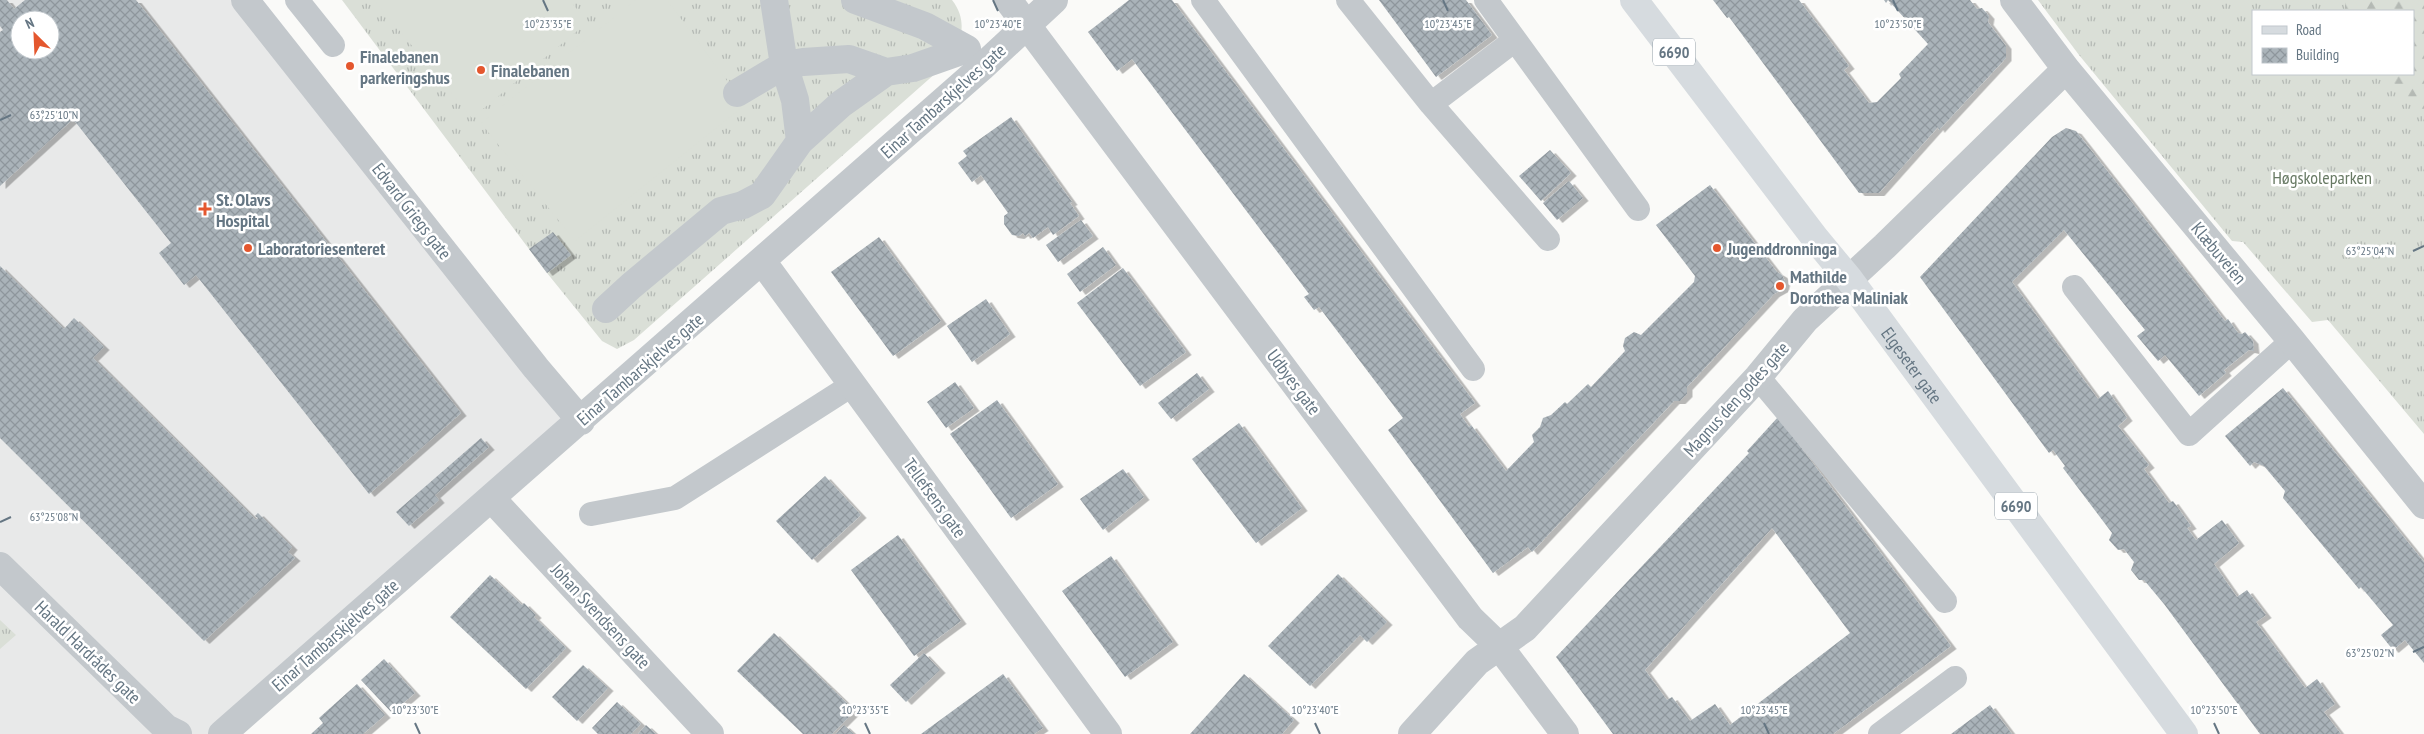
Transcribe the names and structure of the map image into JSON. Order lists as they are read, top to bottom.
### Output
{
  "streets": {
    "main road": ["6690", "Elgeseter gate"],
    "street": [
      "Einar Tambarskjelves gate",
      "Edvard Griegs gate",
      "Klæbuveien",
      "Udbyes gate",
      "Magnus den godes gate",
      "Tellefsens gate",
      "Johan Svendsens gate",
      "Harald Hardrådes gate"
    ]
  },
  "crossings": [
    ["Einar Tambarskjelves gate", "Edvard Griegs gate"],
    ["Einar Tambarskjelves gate", "Udbyes gate"],
    ["Einar Tambarskjelves gate", "Tellefsens gate"],
    ["Einar Tambarskjelves gate", "Johan Svendsens gate"],
    ["Klæbuveien", "Magnus den godes gate"],
    ["Elgeseter gate", "Magnus den godes gate"],
    ["Udbyes gate", "Magnus den godes gate"]
  ],
  "parks": ["Høgskoleparken"],
  "places": {
    "other": [
      "Finalebanen parkeringshus",
      "Finalebanen",
      "Laboratoriesenteret",
      "Jugenddronninga",
      "Mathilde Dorothea Maliniak"
    ],
    "health": ["St. Olavs Hospital"]
  },
  "legend": ["Road", "Building"],
  "north": "top left",
  "coordinates": [
    "10°23'35\"E",
    "10°23'40\"E",
    "10°23'45\"E",
    "10°23'50\"E",
    "63°25'10\"N",
    "63°25'04\"N",
    "63°25'08\"N",
    "63°25'02\"N",
    "10°23'30\"E"
  ]
}
